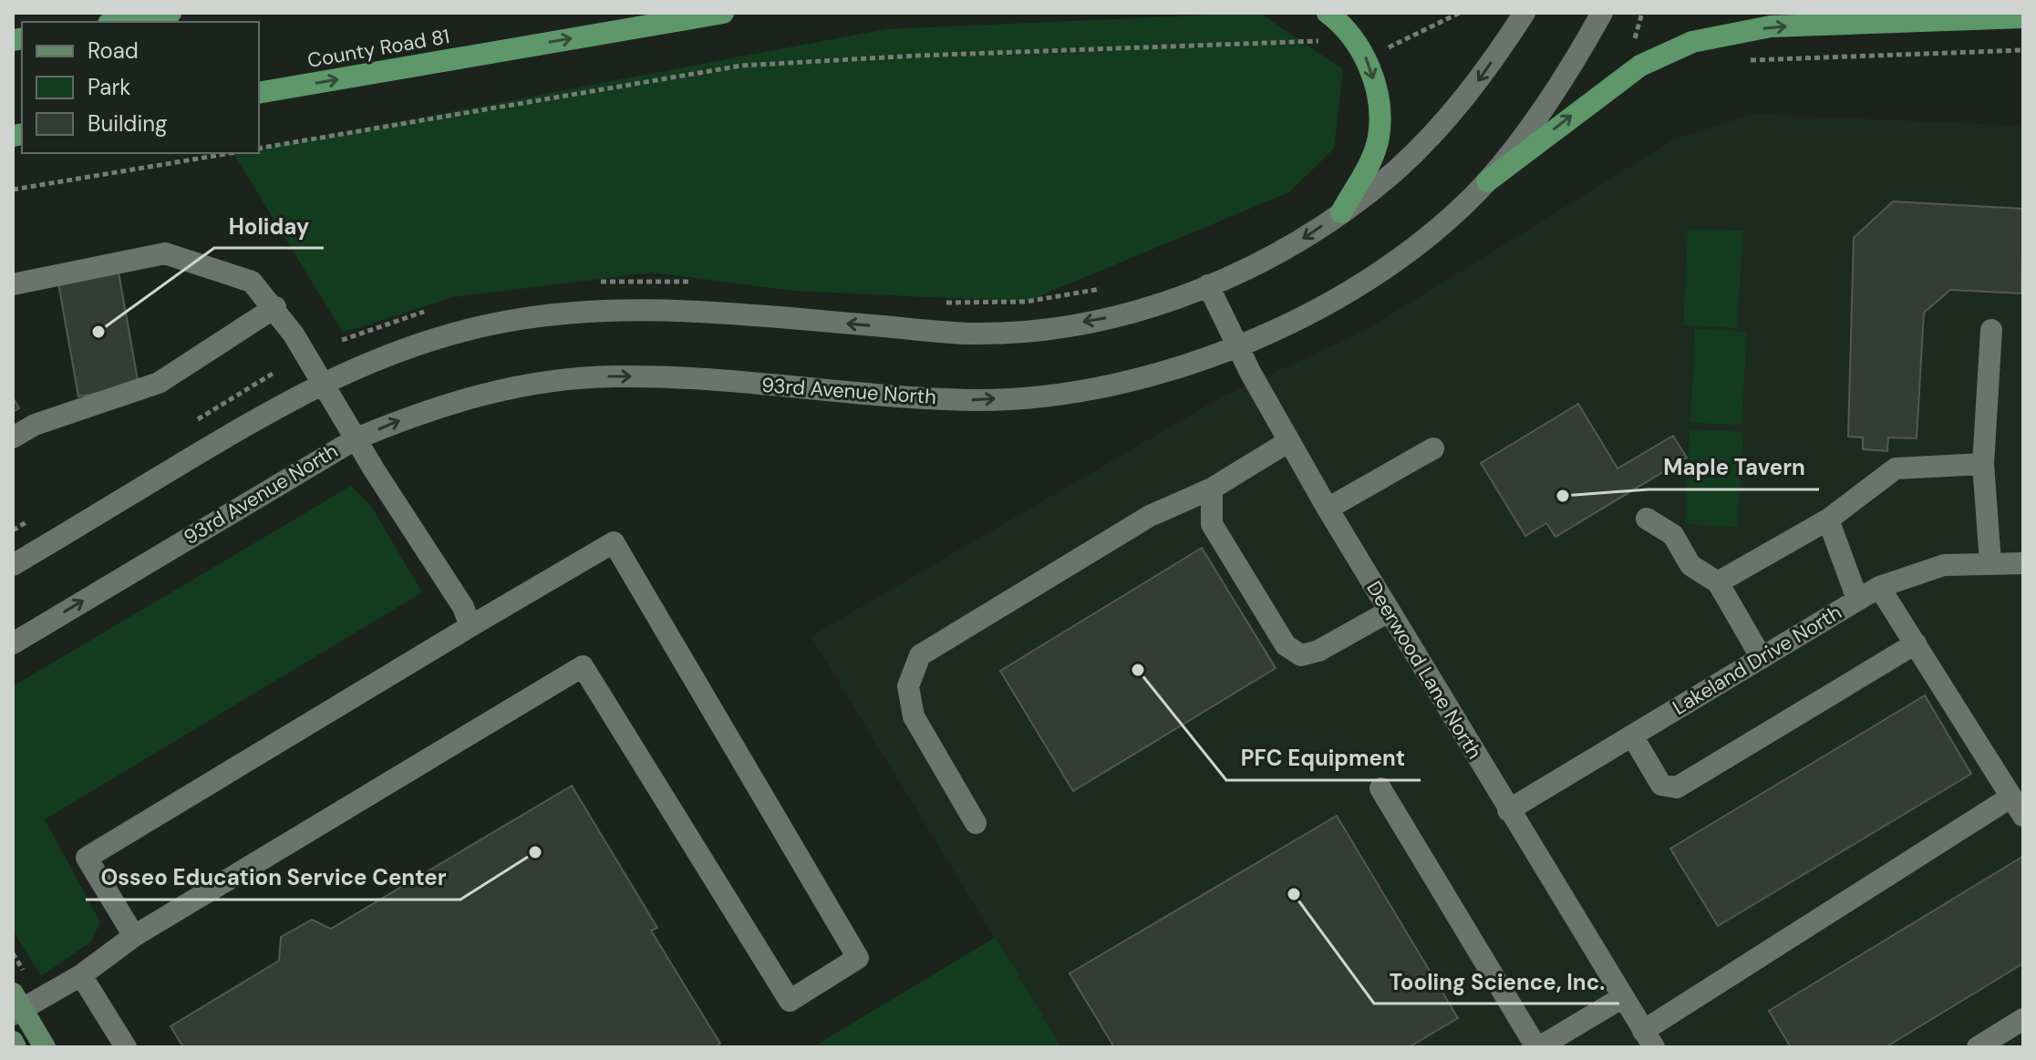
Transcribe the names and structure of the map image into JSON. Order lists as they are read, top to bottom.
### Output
{
  "streets": {
    "highway": ["County Road 81"],
    "street": ["93rd Avenue North", "Lakeland Drive North", "Deerwood Lane North"]
  },
  "crossings": [
    ["93rd Avenue North", "Deerwood Lane North"],
    ["Lakeland Drive North", "Deerwood Lane North"]
  ],
  "one_way": ["County Road 81"],
  "places": [
    "Holiday",
    "Maple Tavern",
    "PFC Equipment",
    "Osseo Education Service Center",
    "Tooling Science, Inc."
  ],
  "legend": ["Road", "Park", "Building"]
}
